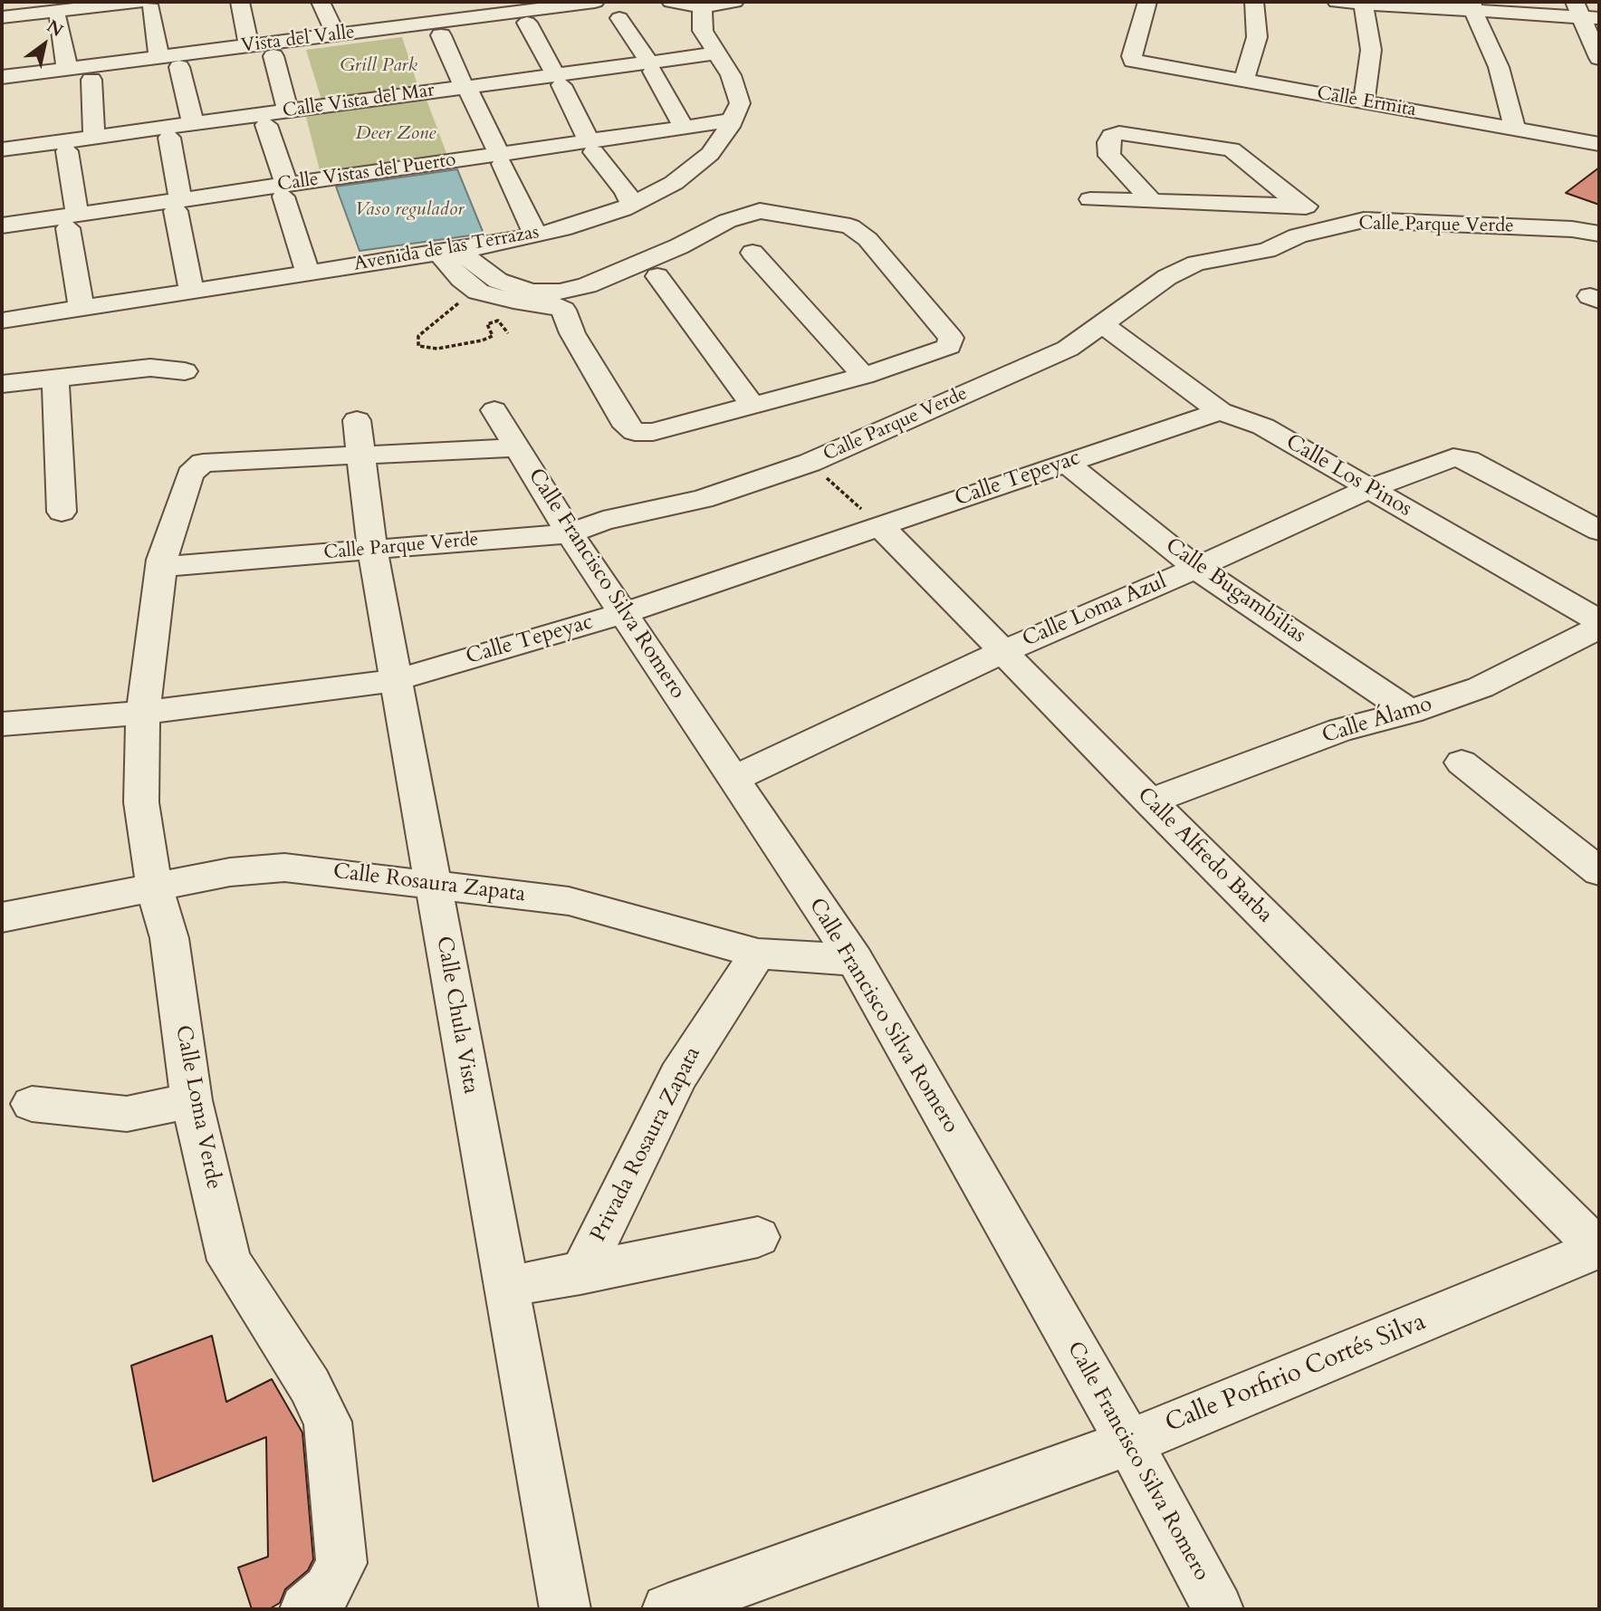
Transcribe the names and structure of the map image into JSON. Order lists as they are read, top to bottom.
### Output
{
  "streets": {
    "street": [
      "Vista del Valle",
      "Calle Vista del Mar",
      "Calle Ermita",
      "Calle Vistas del Puerto",
      "Calle Parque Verde",
      "Avenida de las Terrazas",
      "Calle Los Pinos",
      "Calle Tepeyac",
      "Calle Francisco Silva Romero",
      "Calle Bugambilias",
      "Calle Loma Azul",
      "Calle Álamo",
      "Calle Alfredo Barba",
      "Calle Rosaura Zapata",
      "Calle Chula Vista",
      "Calle Loma Verde",
      "Privada Rosaura Zapata",
      "Calle Porfirio Cortés Silva"
    ]
  },
  "crossings": [
    ["Calle Vista del Mar", "Avenida de las Terrazas"],
    ["Calle Vistas del Puerto", "Avenida de las Terrazas"],
    ["Calle Parque Verde", "Calle Los Pinos"],
    ["Calle Parque Verde", "Calle Francisco Silva Romero"],
    ["Calle Parque Verde", "Calle Chula Vista"],
    ["Calle Parque Verde", "Calle Loma Verde"],
    ["Calle Los Pinos", "Calle Tepeyac"],
    ["Calle Los Pinos", "Calle Loma Azul"],
    ["Calle Tepeyac", "Calle Francisco Silva Romero"],
    ["Calle Tepeyac", "Calle Bugambilias"],
    ["Calle Tepeyac", "Calle Alfredo Barba"],
    ["Calle Tepeyac", "Calle Chula Vista"],
    ["Calle Tepeyac", "Calle Loma Verde"],
    ["Calle Francisco Silva Romero", "Calle Loma Azul"],
    ["Calle Francisco Silva Romero", "Calle Rosaura Zapata"],
    ["Calle Francisco Silva Romero", "Calle Loma Verde"],
    ["Calle Francisco Silva Romero", "Calle Porfirio Cortés Silva"],
    ["Calle Bugambilias", "Calle Loma Azul"],
    ["Calle Bugambilias", "Calle Álamo"],
    ["Calle Loma Azul", "Calle Alfredo Barba"],
    ["Calle Álamo", "Calle Alfredo Barba"],
    ["Calle Alfredo Barba", "Calle Porfirio Cortés Silva"],
    ["Calle Rosaura Zapata", "Calle Chula Vista"],
    ["Calle Rosaura Zapata", "Calle Loma Verde"],
    ["Calle Rosaura Zapata", "Privada Rosaura Zapata"],
    ["Calle Chula Vista", "Calle Loma Verde"],
    ["Calle Chula Vista", "Privada Rosaura Zapata"]
  ],
  "water": ["Vaso regulador"],
  "parks": ["Grill Park", "Deer Zone"],
  "north": "top right"
}
